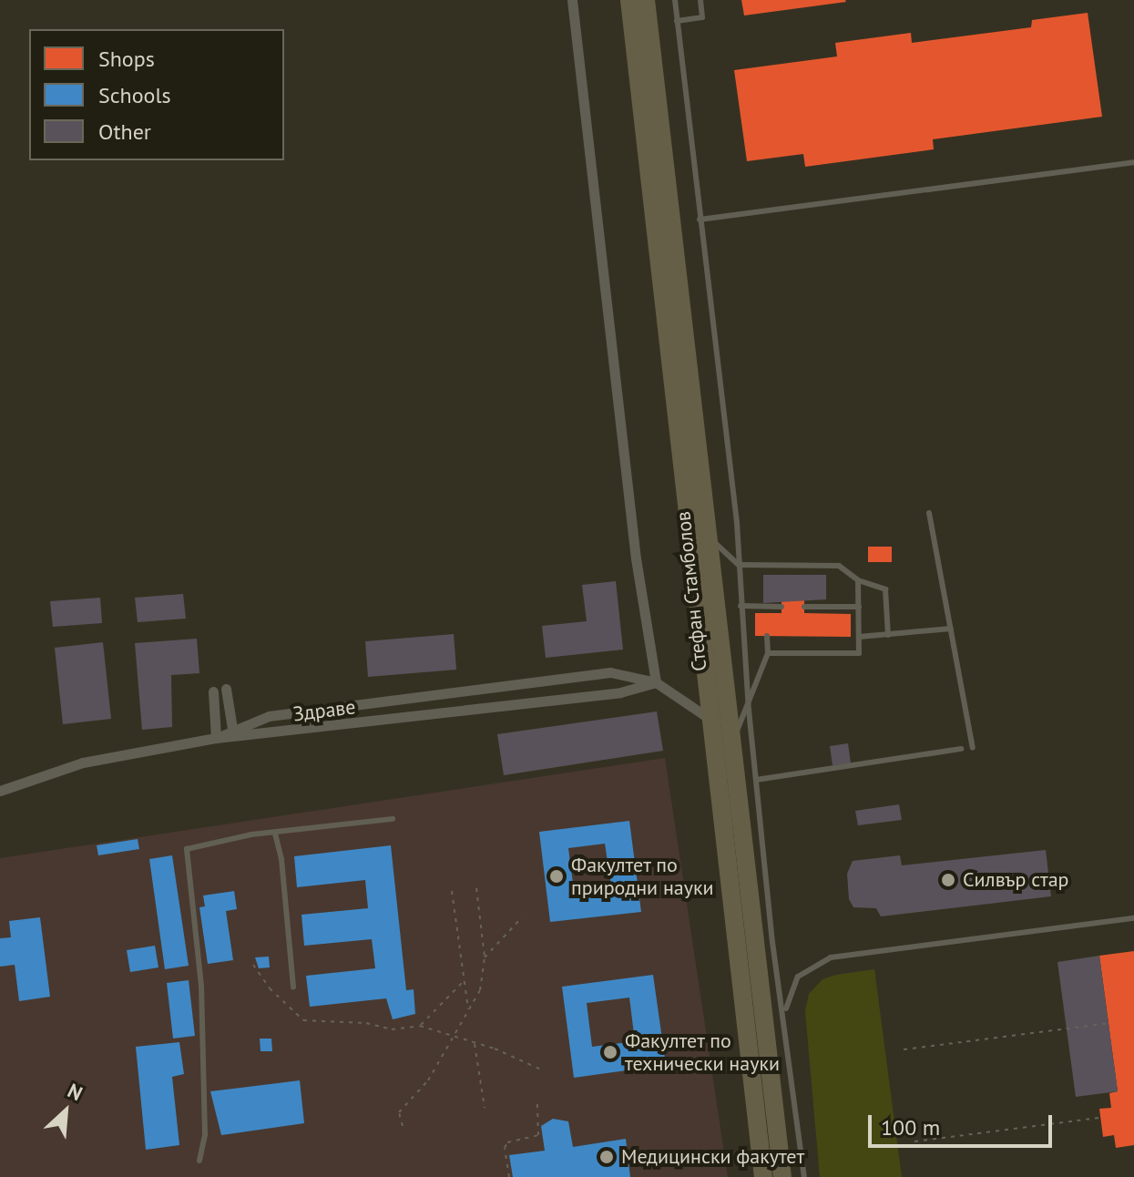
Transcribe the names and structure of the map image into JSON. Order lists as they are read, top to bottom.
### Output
{
  "streets": {
    "highway": ["Стефан Стамболов"],
    "street": ["Здраве"]
  },
  "places": [
    "Факултет по природни науки",
    "Силвър стар",
    "Факултет по технически науки",
    "Медицински факутет"
  ],
  "legend": ["Shops", "Schools", "Other"],
  "scale_bar": "100 m",
  "north": "top right"
}
